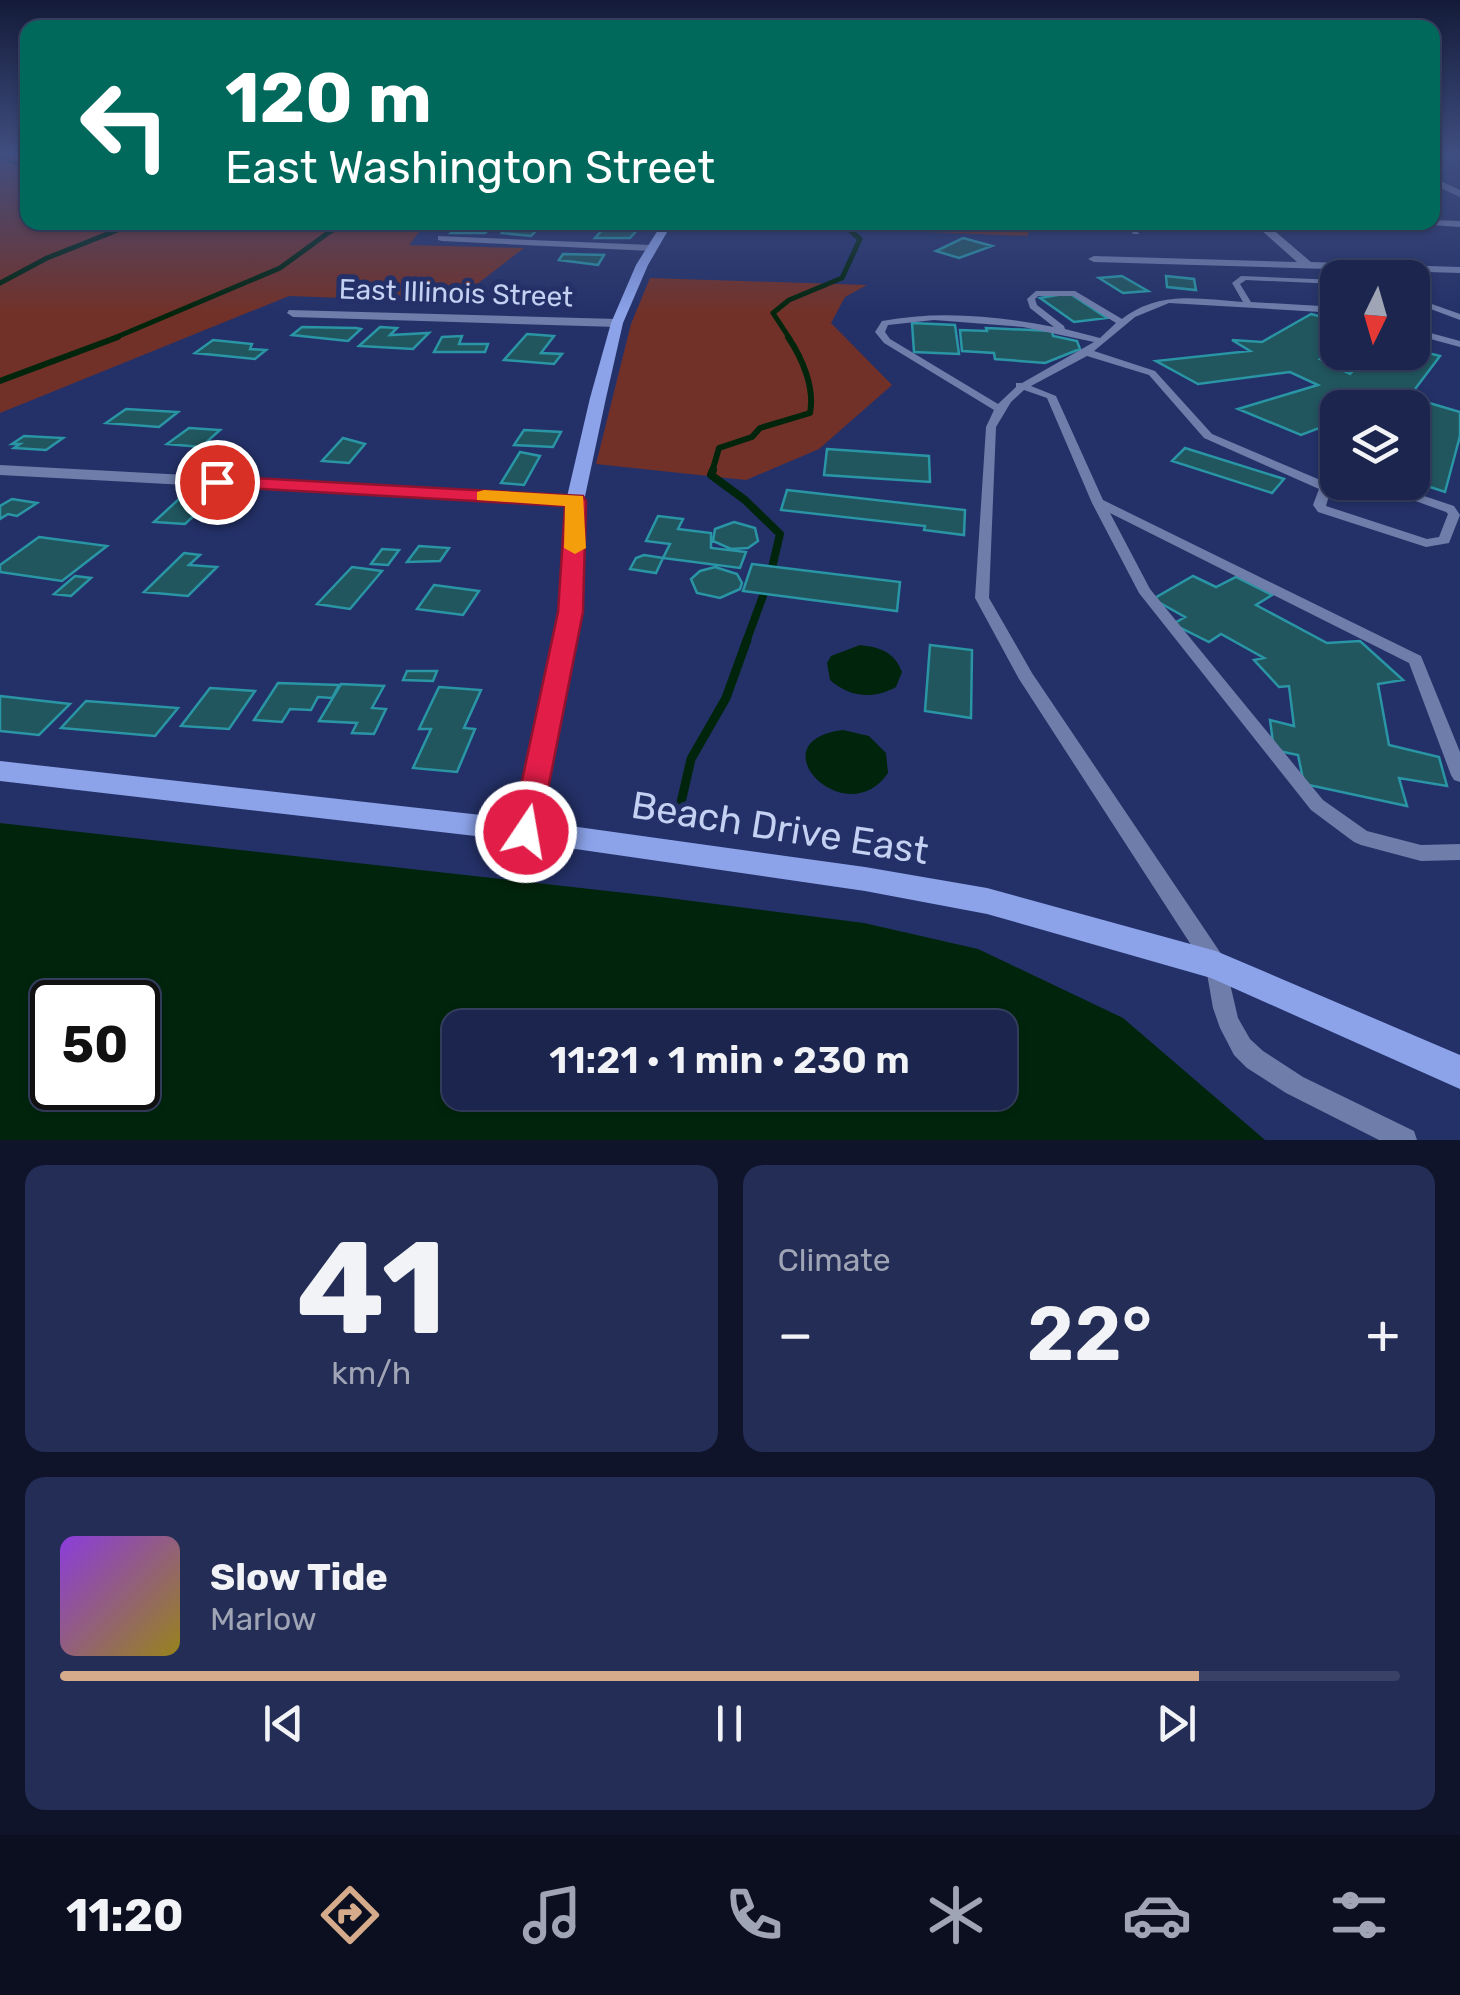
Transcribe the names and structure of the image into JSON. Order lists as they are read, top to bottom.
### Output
{
  "streets": {
    "main road": ["Beach Drive East"],
    "street": ["East Illinois Street"]
  },
  "north": "bottom",
  "page": {
    "turn": ["120 m", "East Washington Street"],
    "limit": "50",
    "trip": "11:21 · 1 min · 230 m",
    "tile": [
      ["41", "km/h"],
      "Climate"
    ],
    "heat": ["−", "22°", "+"],
    "song": ["Slow Tide", "Marlow"],
    "tabs": "11:20"
  }
}
